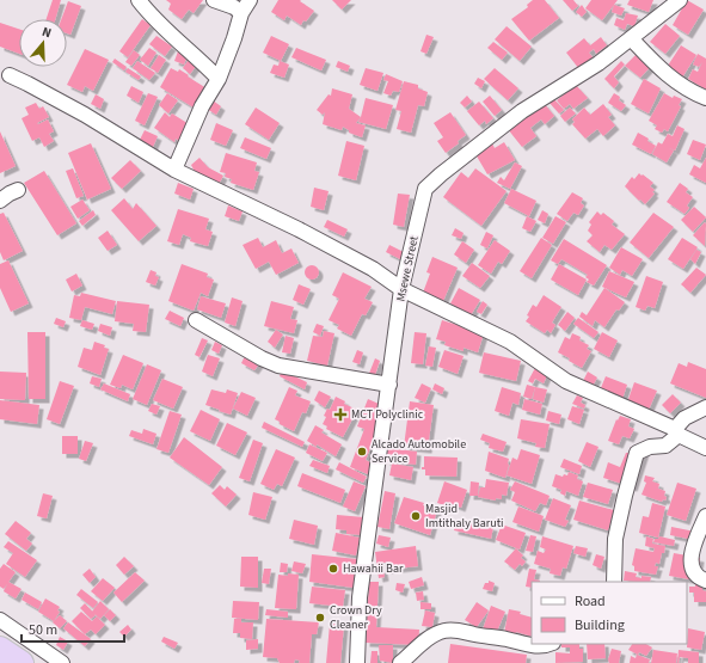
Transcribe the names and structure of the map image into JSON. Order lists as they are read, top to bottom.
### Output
{
  "streets": {
    "street": ["Msewe Street"]
  },
  "places": {
    "health": ["MCT Polyclinic"],
    "other": [
      "Alcado Automobile Service",
      "Masjid Imtithaly Baruti",
      "Hawahii Bar",
      "Crown Dry Cleaner"
    ]
  },
  "legend": ["Road", "Building"],
  "scale_bar": "50 m",
  "north": "top"
}
